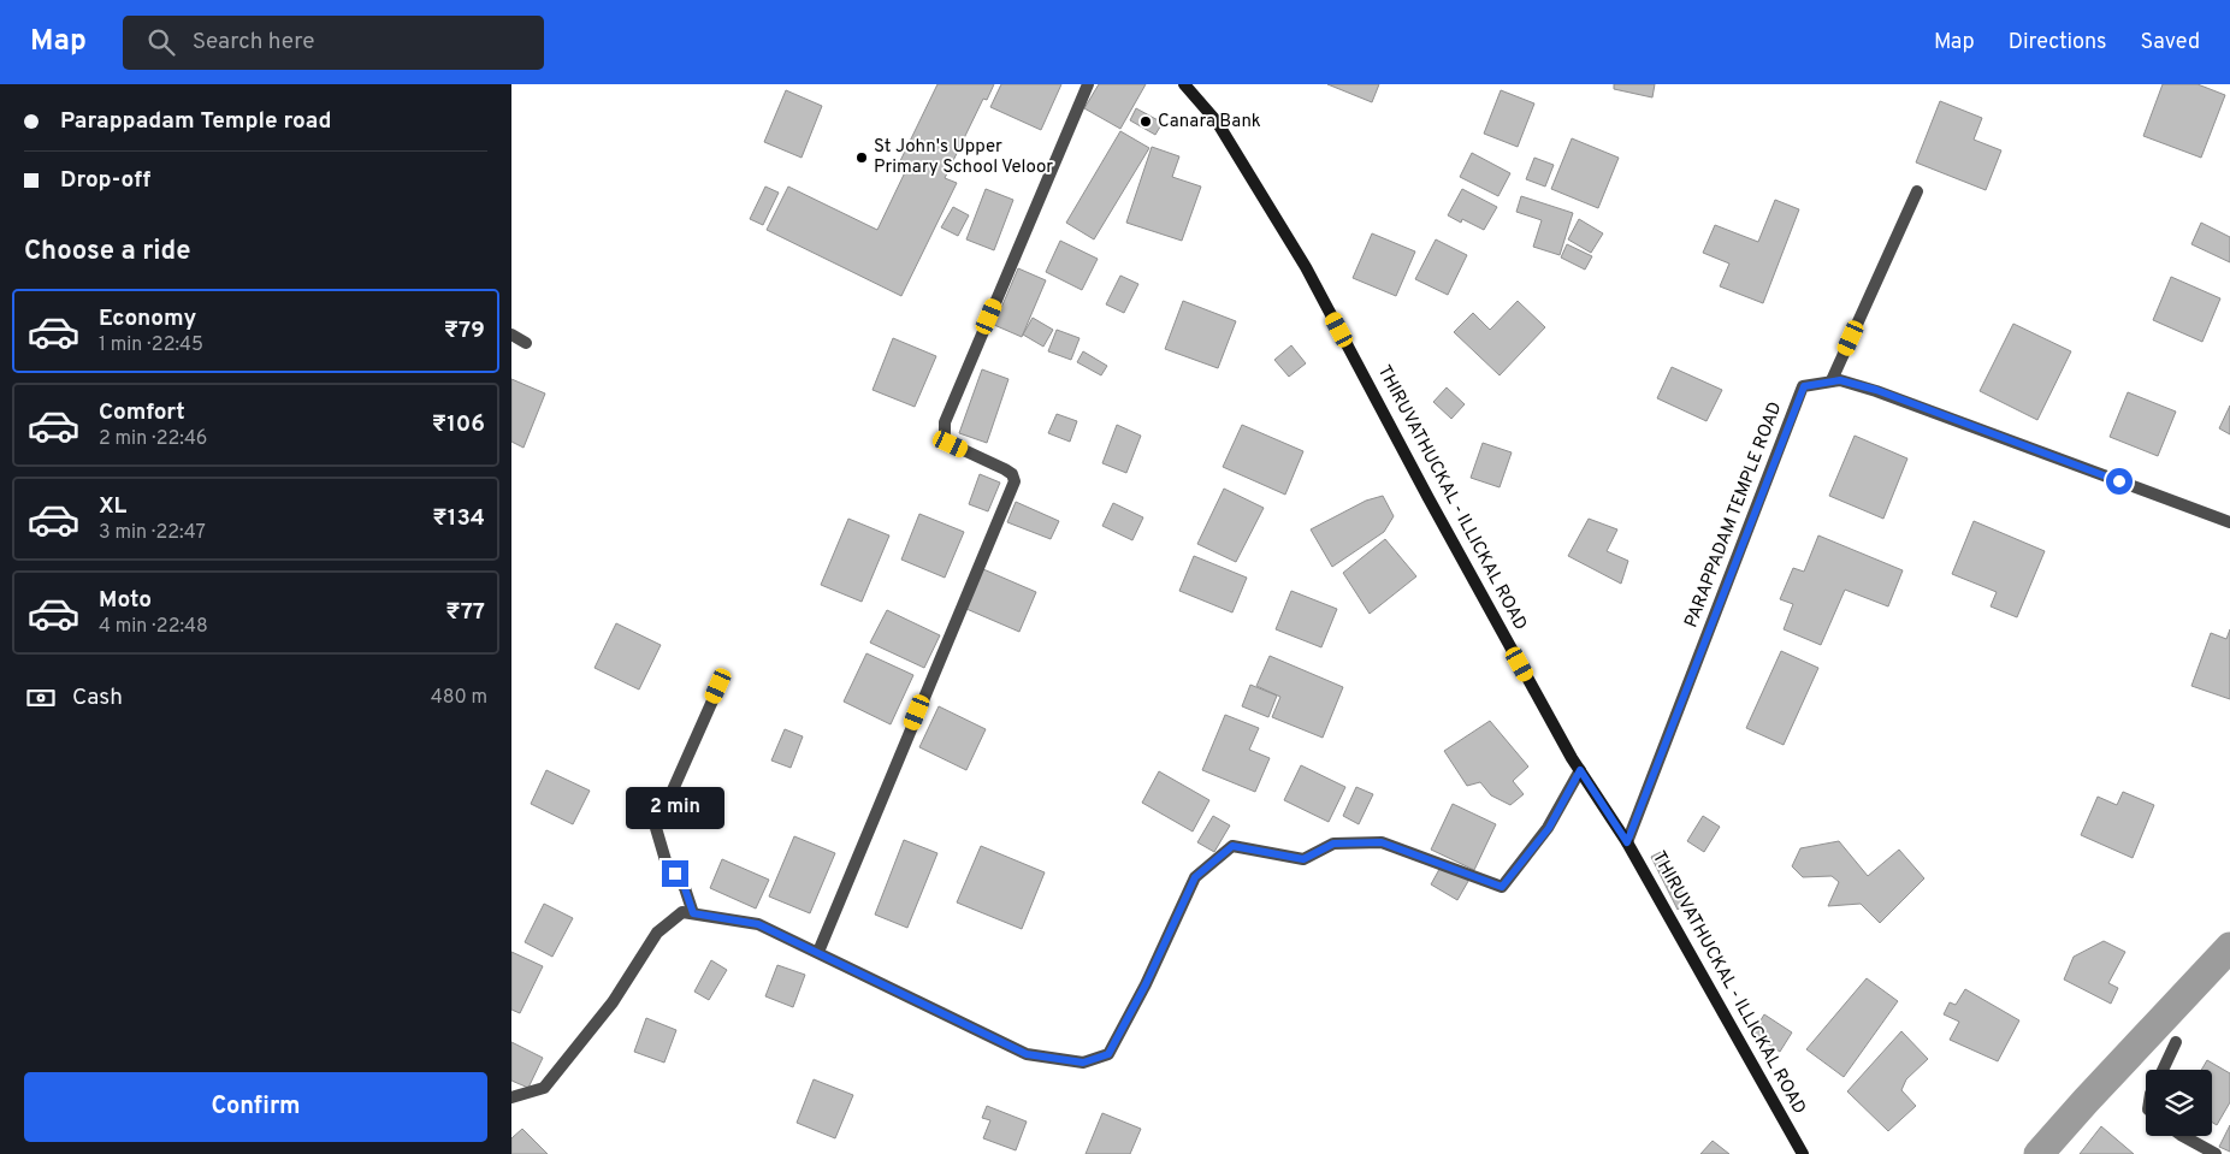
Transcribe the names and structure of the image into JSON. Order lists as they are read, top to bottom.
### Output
{
  "streets": {
    "main road": ["THIRUVATHUCKAL - ILLICKAL ROAD"],
    "street": ["PARAPPADAM TEMPLE ROAD"]
  },
  "crossings": [
    ["THIRUVATHUCKAL - ILLICKAL ROAD", "PARAPPADAM TEMPLE ROAD"]
  ],
  "places": ["Canara Bank", "St John's Upper Primary School Veloor"],
  "page": {
    "header": "Map",
    "search": "Search here",
    "nav": ["Map", "Directions", "Saved"],
    "banner": ["Parappadam Temple road", "Drop-off"],
    "heading": "Choose a ride",
    "list": [
      {
        "name": "Economy",
        "note": "1 min · 22:45",
        "value": "₹79"
      },
      {
        "name": "Comfort",
        "note": "2 min · 22:46",
        "value": "₹106"
      },
      {
        "name": "XL",
        "note": "3 min · 22:47",
        "value": "₹134"
      },
      {
        "name": "Moto",
        "note": "4 min · 22:48",
        "value": "₹77"
      }
    ],
    "pay": ["Cash", "480 m"],
    "bubble": "2 min",
    "buttons": "Confirm"
  }
}
